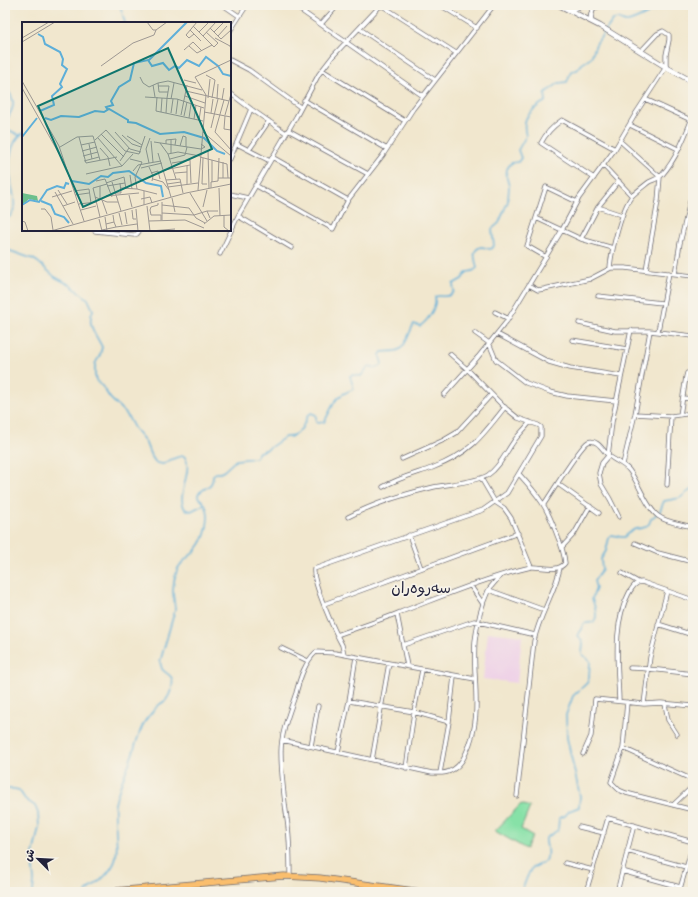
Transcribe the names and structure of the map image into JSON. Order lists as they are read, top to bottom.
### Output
{
  "districts": ["سەروەران"],
  "north": "top left"
}
